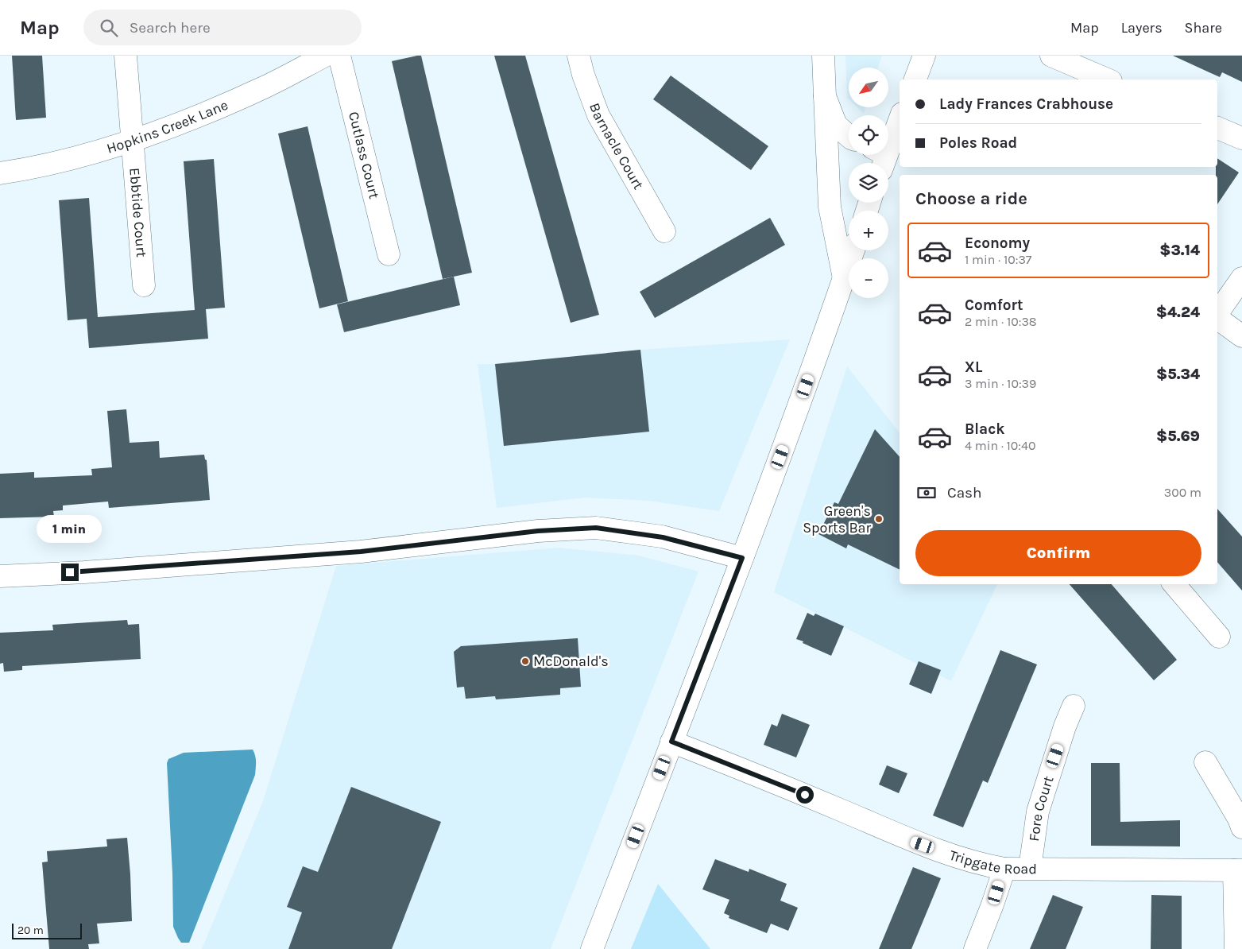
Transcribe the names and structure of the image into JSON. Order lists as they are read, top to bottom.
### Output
{
  "streets": {
    "street": [
      "Hopkins Creek Lane",
      "Barnacle Court",
      "Cutlass Court",
      "Ebbtide Court",
      "Fore Court",
      "Tripgate Road"
    ]
  },
  "crossings": [
    ["Hopkins Creek Lane", "Ebbtide Court"],
    ["Fore Court", "Tripgate Road"]
  ],
  "places": ["Green's Sports Bar", "McDonald's"],
  "scale_bar": "20 m",
  "north": "bottom left",
  "page": {
    "header": "Map",
    "search": "Search here",
    "nav": ["Map", "Layers", "Share"],
    "map_buttons": ["+", "−"],
    "banner": ["Lady Frances Crabhouse", "Poles Road"],
    "heading": "Choose a ride",
    "list": [
      {
        "name": "Economy",
        "note": "1 min · 10:37",
        "value": "$3.14"
      },
      {
        "name": "Comfort",
        "note": "2 min · 10:38",
        "value": "$4.24"
      },
      {
        "name": "XL",
        "note": "3 min · 10:39",
        "value": "$5.34"
      },
      {
        "name": "Black",
        "note": "4 min · 10:40",
        "value": "$5.69"
      }
    ],
    "pay": ["Cash", "300 m"],
    "bubble": "1 min",
    "buttons": "Confirm",
    "scale": "20 m"
  }
}
